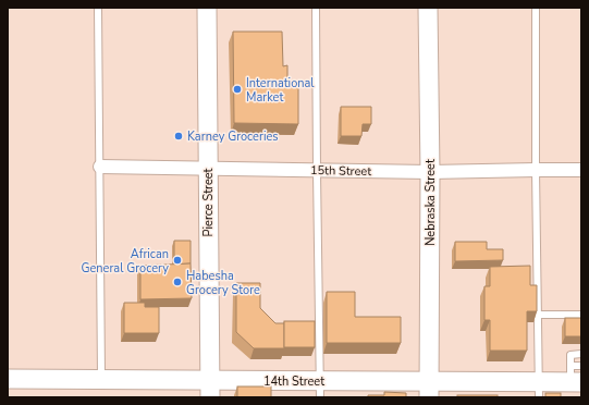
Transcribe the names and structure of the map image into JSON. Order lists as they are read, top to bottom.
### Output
{
  "streets": {
    "main road": ["Pierce Street", "Nebraska Street", "14th Street"],
    "street": ["15th Street"]
  },
  "crossings": [
    ["15th Street", "Pierce Street"],
    ["15th Street", "Nebraska Street"],
    ["Pierce Street", "14th Street"],
    ["Nebraska Street", "14th Street"]
  ],
  "places": [
    "International Market",
    "Karney Groceries",
    "African General Grocery",
    "Habesha Grocery Store"
  ]
}
